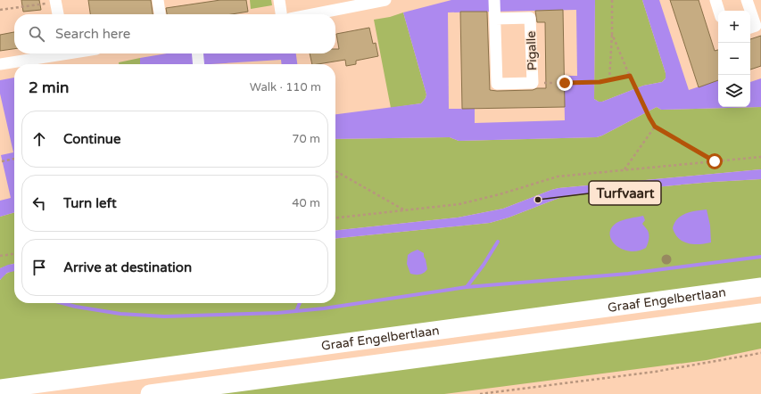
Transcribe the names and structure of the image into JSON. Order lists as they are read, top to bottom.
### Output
{
  "streets": {
    "main road": ["Graaf Engelbertlaan"],
    "street": ["Pigalle"]
  },
  "places": ["Turfvaart"],
  "page": {
    "map_buttons": ["+", "−"],
    "search": "Search here",
    "heading": ["2 min", "Walk · 110 m"],
    "list": [
      ["Continue", "70 m"],
      ["Turn left", "40 m"],
      "Arrive at destination"
    ]
  }
}
